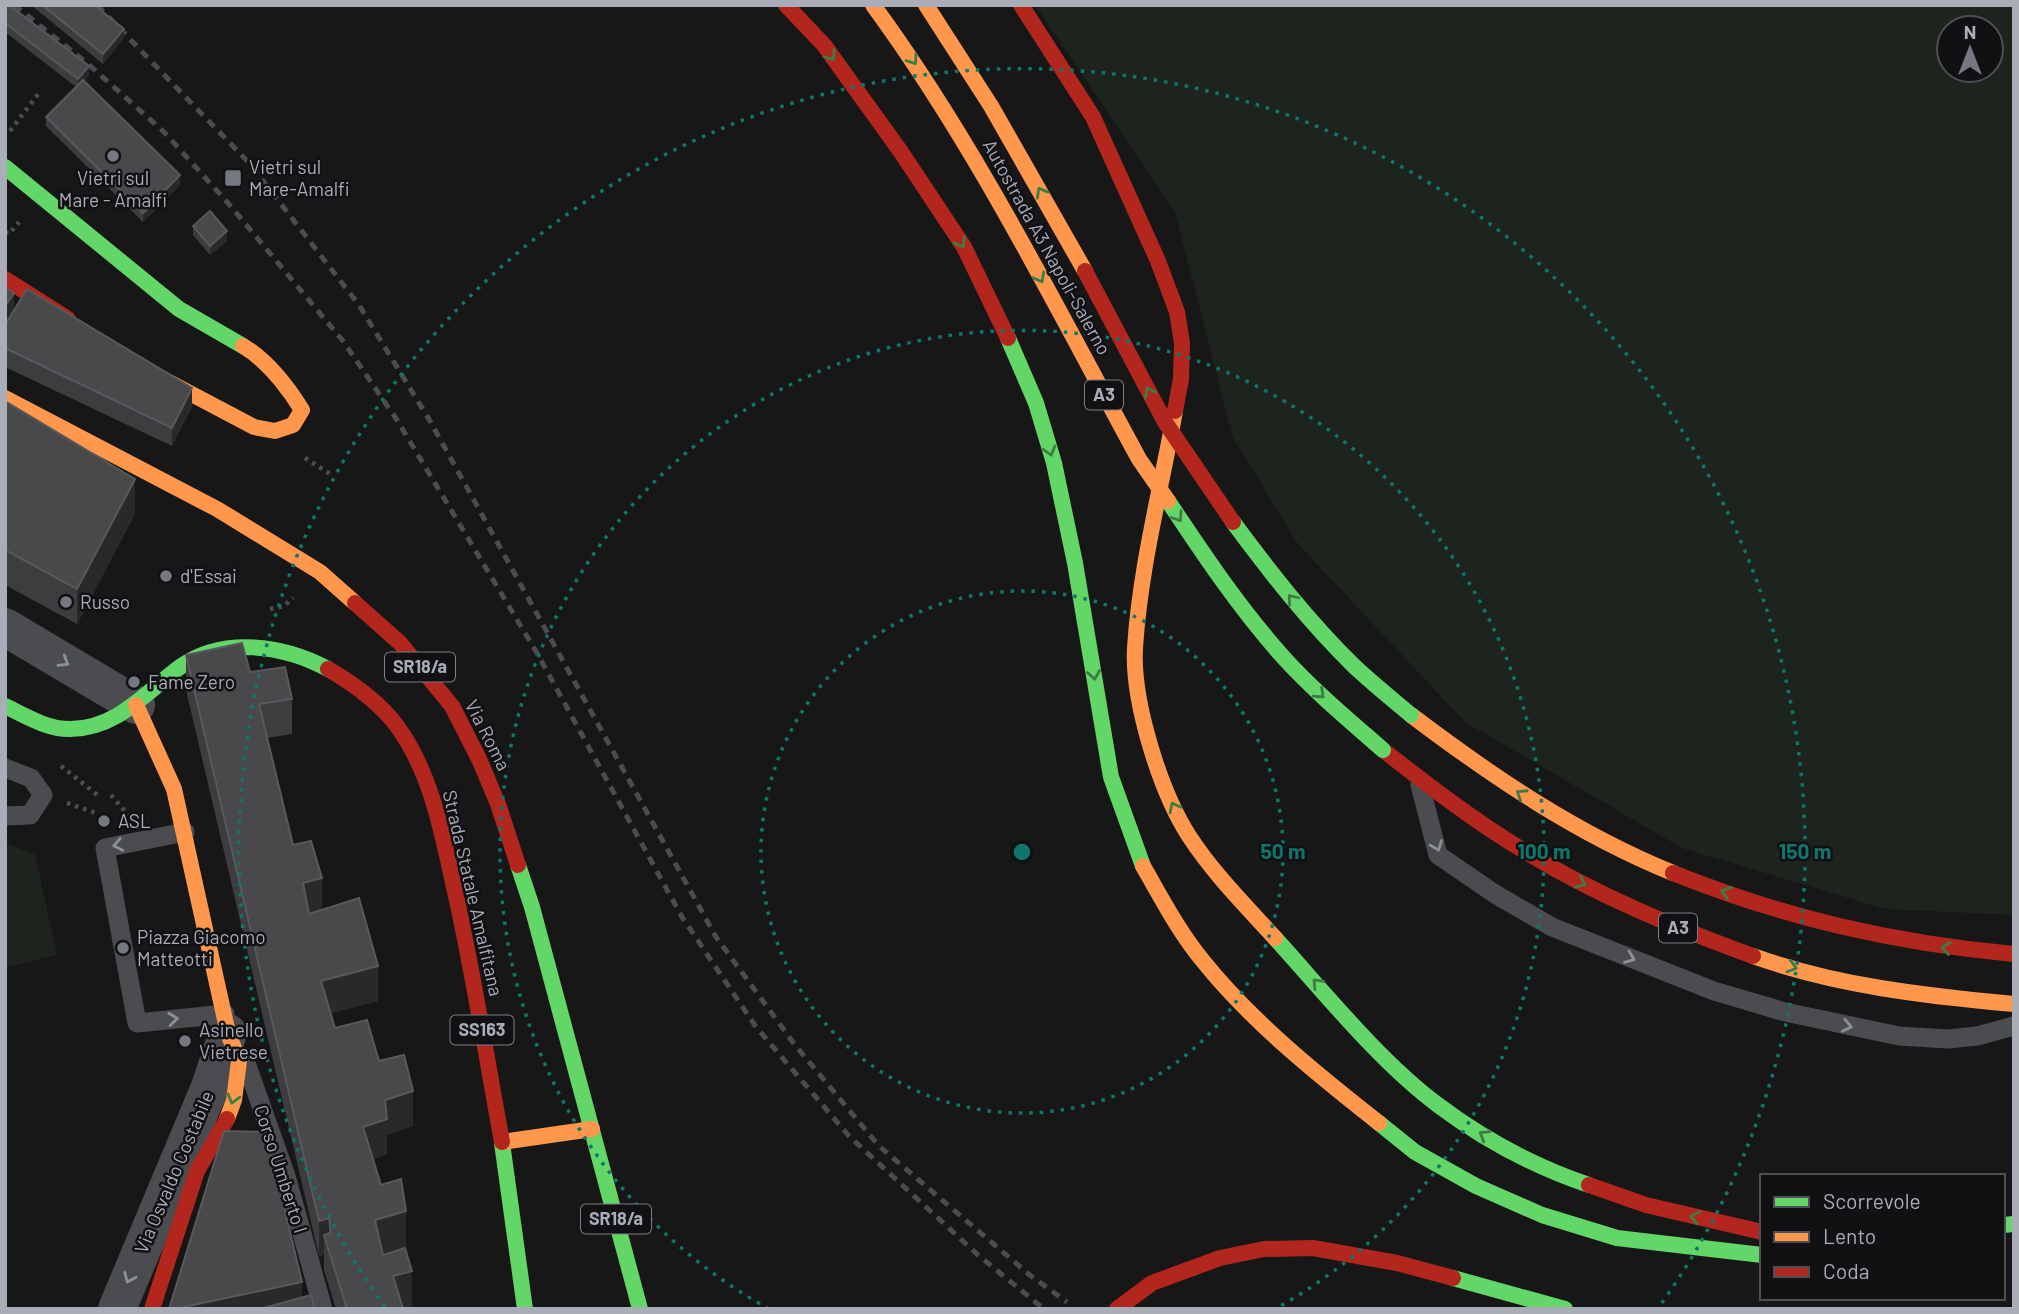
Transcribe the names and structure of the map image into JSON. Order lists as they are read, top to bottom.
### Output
{
  "streets": {
    "main road": [
      "Autostrada A3 Napoli-Salerno",
      "A3",
      "SR18/a",
      "Via Roma",
      "Strada Statale Amalfitana",
      "SS163"
    ],
    "street": ["Via Osvaldo Costabile"],
    "lane": ["Corso Umberto I"]
  },
  "crossings": [
    ["Corso Umberto I", "Via Osvaldo Costabile"]
  ],
  "one_way": ["Via Osvaldo Costabile"],
  "places": {
    "other": [
      "Vietri sul Mare - Amalfi",
      "d'Essai",
      "Russo",
      "Fame Zero",
      "ASL",
      "Piazza Giacomo Matteotti",
      "Asinello Vietrese"
    ],
    "transit": ["Vietri sul Mare-Amalfi"]
  },
  "legend": ["Scorrevole", "Lento", "Coda"],
  "north": "top",
  "rings": ["50 m", "100 m", "150 m"]
}
